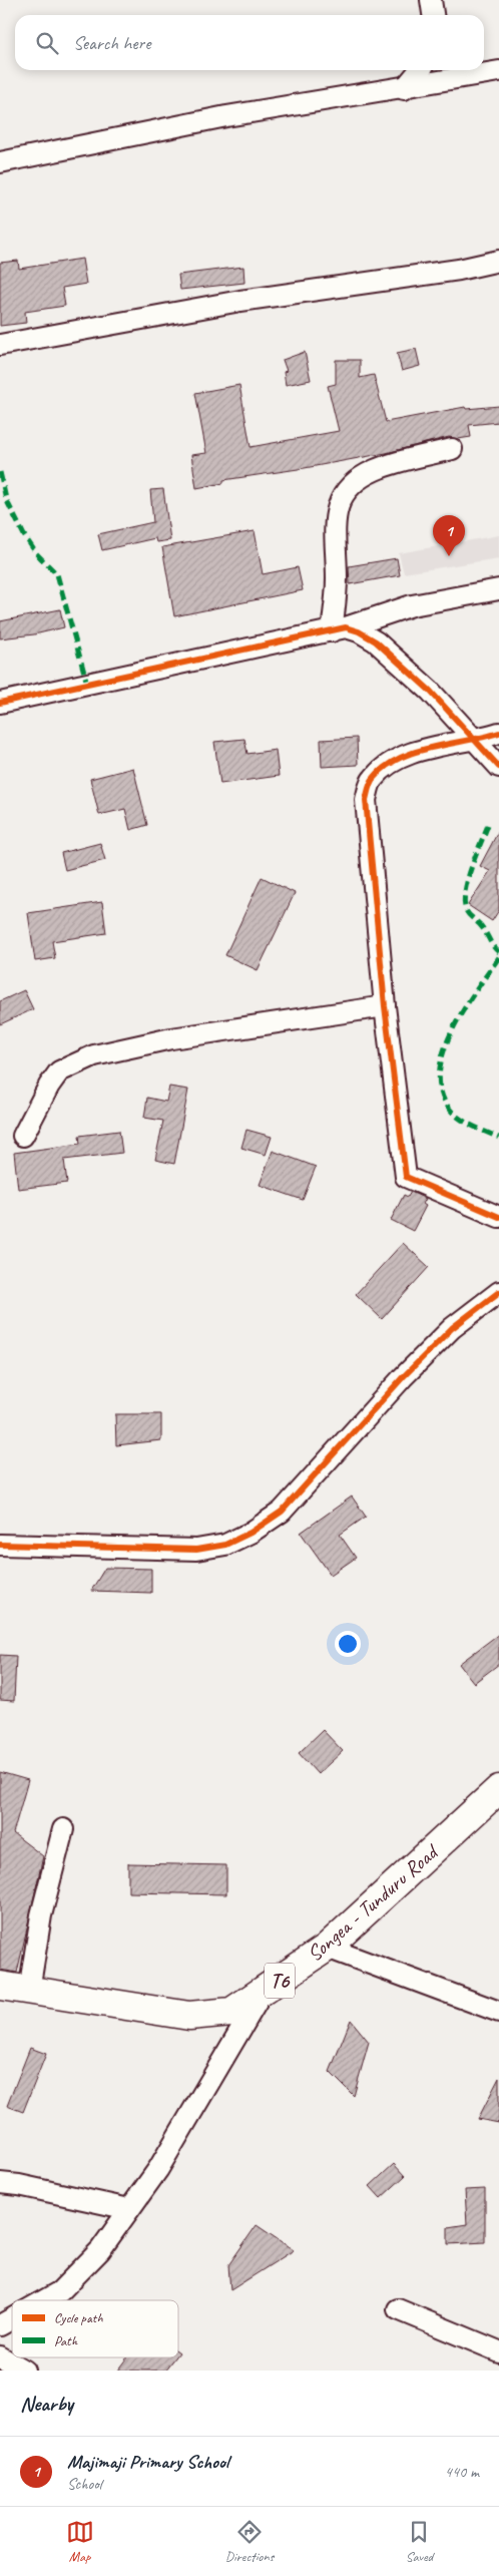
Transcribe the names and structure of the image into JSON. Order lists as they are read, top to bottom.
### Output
{
  "streets": {
    "highway": ["Songea - Tunduru Road", "T6"]
  },
  "legend": ["Cycle path", "Path"],
  "page": {
    "search": "Search here",
    "pins": "1",
    "heading": "Nearby",
    "list": [
      {
        "mark": "1",
        "name": "Majimaji Primary School",
        "note": "School",
        "value": "440 m"
      }
    ],
    "nav": ["Map", "Directions", "Saved"]
  }
}
